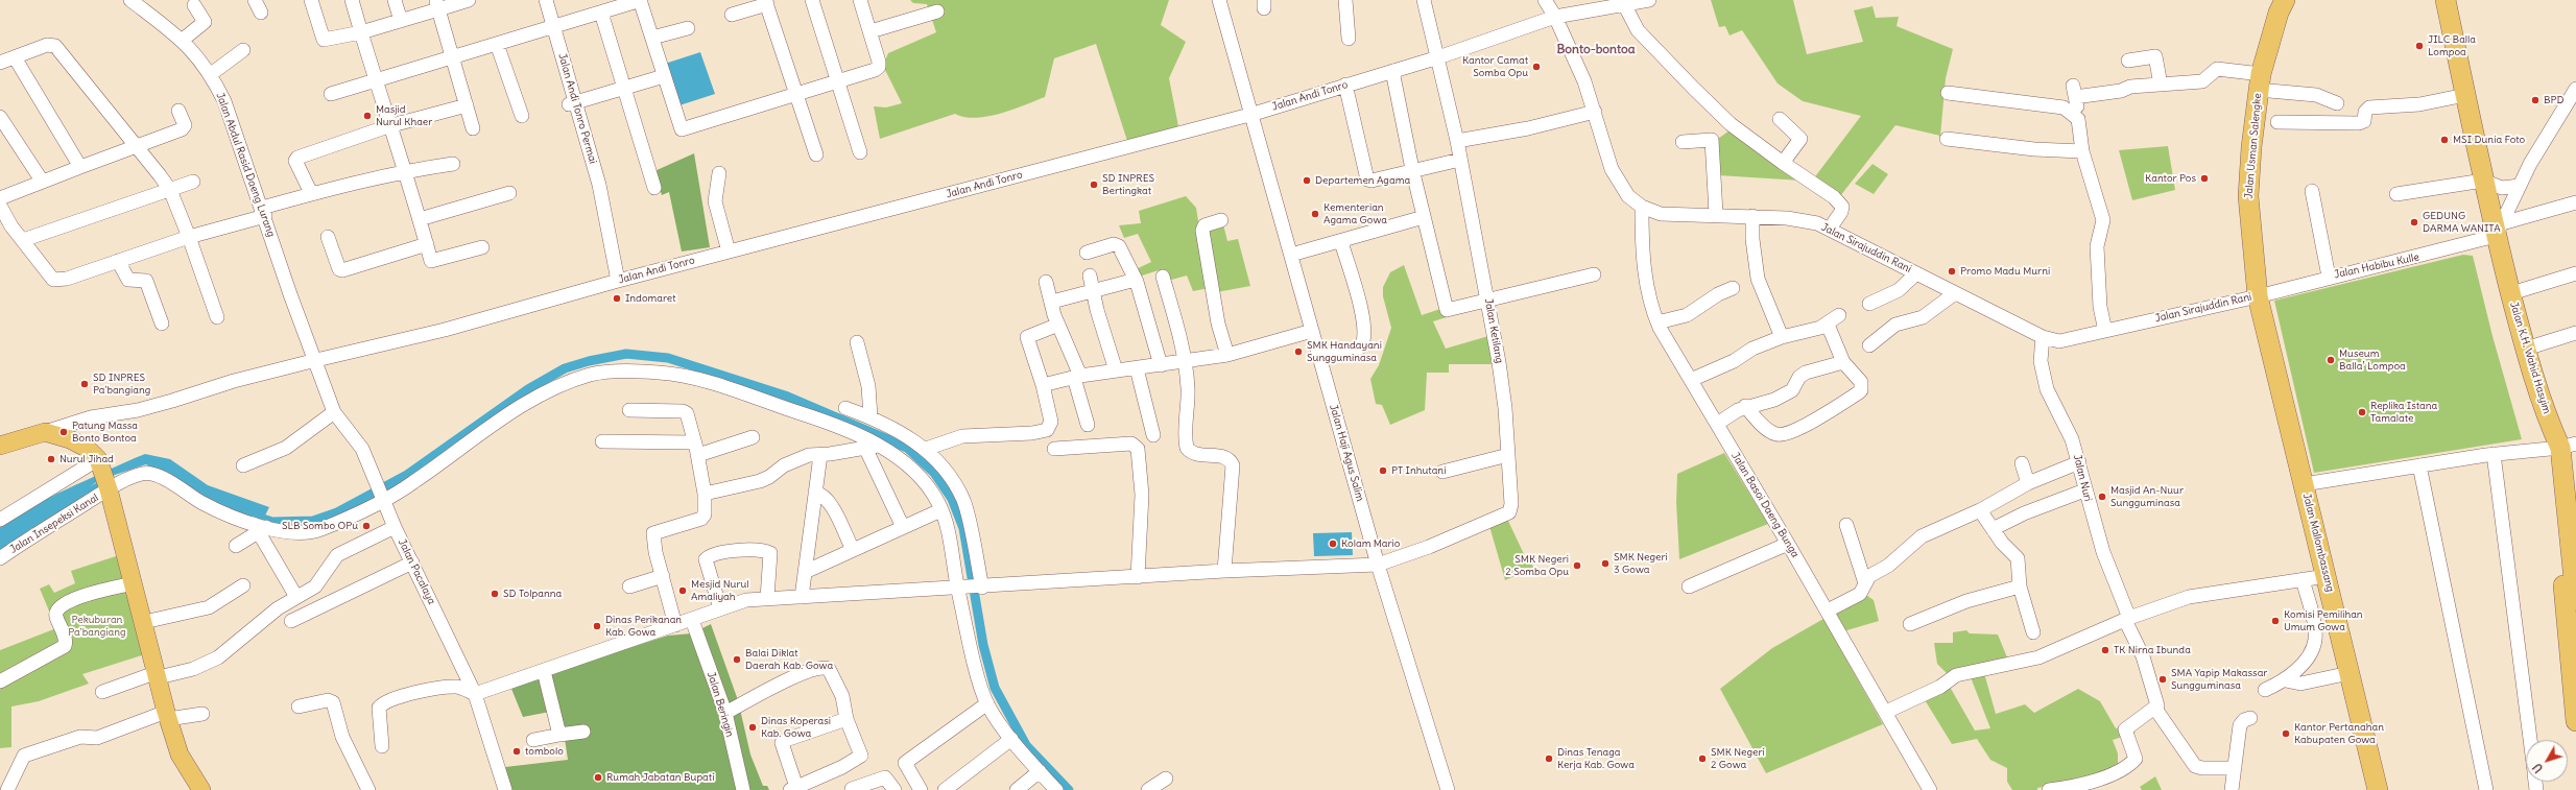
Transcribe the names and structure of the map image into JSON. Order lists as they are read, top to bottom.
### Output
{
  "streets": {
    "highway": ["Jalan Usman Salengke", "Jalan K.H. Wahid Hasyim", "Jalan Mallombassang"],
    "street": [
      "Jalan Andi Tonro",
      "Jalan Andi Tonro Permai",
      "Jalan Abdul Rasid Daeng Lurang",
      "Jalan Sirajuddin Rani",
      "Jalan Habibu Kulle",
      "Jalan Ketilang",
      "Jalan Haji Agus Salim",
      "Jalan Nuri",
      "Jalan Basoi Daeng Bunga",
      "Jalan Insepeksi Kanal",
      "Jalan Pacalaya",
      "Jalan Beringin"
    ]
  },
  "crossings": [
    ["Jalan Andi Tonro", "Jalan Andi Tonro Permai"],
    ["Jalan Andi Tonro", "Jalan Abdul Rasid Daeng Lurang"],
    ["Jalan Andi Tonro", "Jalan Sirajuddin Rani"],
    ["Jalan Andi Tonro", "Jalan Ketilang"],
    ["Jalan Andi Tonro", "Jalan Haji Agus Salim"],
    ["Jalan Andi Tonro", "Jalan Pacalaya"],
    ["Jalan Usman Salengke", "Jalan Sirajuddin Rani"],
    ["Jalan Usman Salengke", "Jalan Habibu Kulle"],
    ["Jalan Usman Salengke", "Jalan Mallombassang"],
    ["Jalan Abdul Rasid Daeng Lurang", "Jalan Pacalaya"],
    ["Jalan Sirajuddin Rani", "Jalan Habibu Kulle"],
    ["Jalan Sirajuddin Rani", "Jalan Nuri"],
    ["Jalan Sirajuddin Rani", "Jalan Basoi Daeng Bunga"],
    ["Jalan Sirajuddin Rani", "Jalan Mallombassang"],
    ["Jalan Habibu Kulle", "Jalan K.H. Wahid Hasyim"],
    ["Jalan Habibu Kulle", "Jalan Mallombassang"],
    ["Jalan Ketilang", "Jalan Haji Agus Salim"],
    ["Jalan Insepeksi Kanal", "Jalan Pacalaya"]
  ],
  "districts": ["Bonto-bontoa"],
  "parks": ["Pekuburan Pa'bangiang"],
  "places": [
    "JILC Balla Lompoa",
    "Kantor Camat Somba Opu",
    "BPD",
    "Masjid Nurul Khaer",
    "MSI Dunia Foto",
    "Kantor Pos",
    "Departemen Agama",
    "SD INPRES Bertingkat",
    "Kementerian Agama Gowa",
    "GEDUNG DARMA WANITA",
    "Promo Madu Murni",
    "Indomaret",
    "SMK Handayani Sungguminasa",
    "Museum Ballaʼ Lompoa",
    "SD INPRES Pa'bangiang",
    "Replika Istana Tamalate",
    "Patung Massa Bonto Bontoa",
    "Nurul Jihad",
    "PT Inhutani",
    "Masjid An-Nuur Sungguminasa",
    "SLB Sombo OPu",
    "Kolam Mario",
    "SMK Negeri 3 Gowa",
    "SMK Negeri 2 Somba Opu",
    "Mesjid Nurul Amaliyah",
    "SD Tolpanna",
    "Komisi Pemilihan Umum Gowa",
    "Dinas Perikanan Kab. Gowa",
    "TK Nirna Ibunda",
    "Balai Diklat Daerah Kab. Gowa",
    "SMA Yapip Makassar Sungguminasa",
    "Dinas Koperasi Kab. Gowa",
    "Kantor Pertanahan Kabupaten Gowa",
    "tombolo",
    "Dinas Tenaga Kerja Kab. Gowa",
    "SMK Negeri 2 Gowa",
    "Rumah Jabatan Bupati"
  ],
  "north": "bottom left"
}
